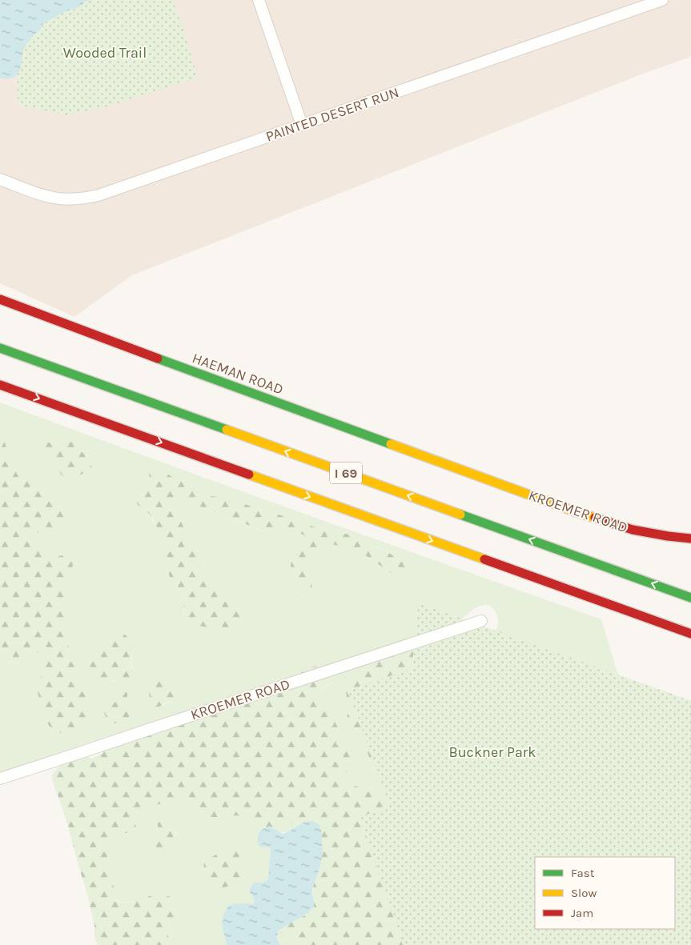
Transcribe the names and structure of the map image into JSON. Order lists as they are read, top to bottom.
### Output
{
  "streets": {
    "main road": ["HAEMAN ROAD", "I 69", "KROEMER ROAD"],
    "street": ["PAINTED DESERT RUN"]
  },
  "crossings": [
    ["HAEMAN ROAD", "KROEMER ROAD"]
  ],
  "parks": ["Wooded Trail", "Buckner Park"],
  "legend": ["Fast", "Slow", "Jam"]
}
